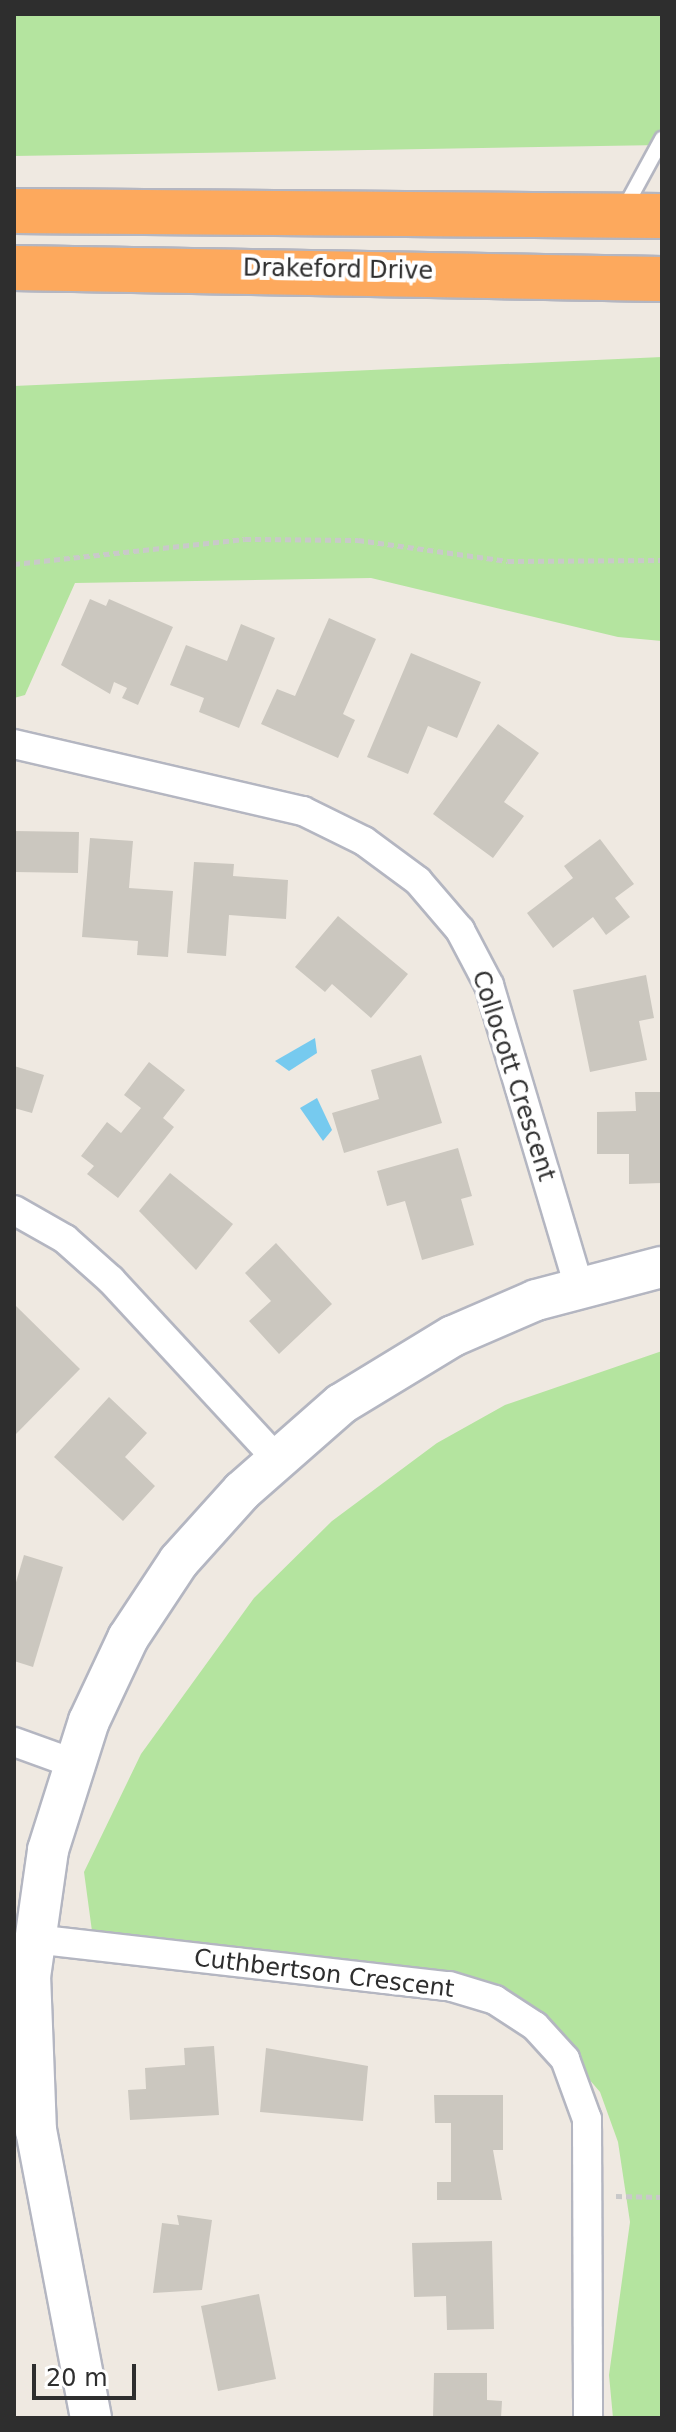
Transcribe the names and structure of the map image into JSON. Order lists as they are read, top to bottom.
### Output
{
  "streets": {
    "highway": ["Drakeford Drive"],
    "street": ["Collocott Crescent", "Cuthbertson Crescent"]
  },
  "scale_bar": "20 m"
}
